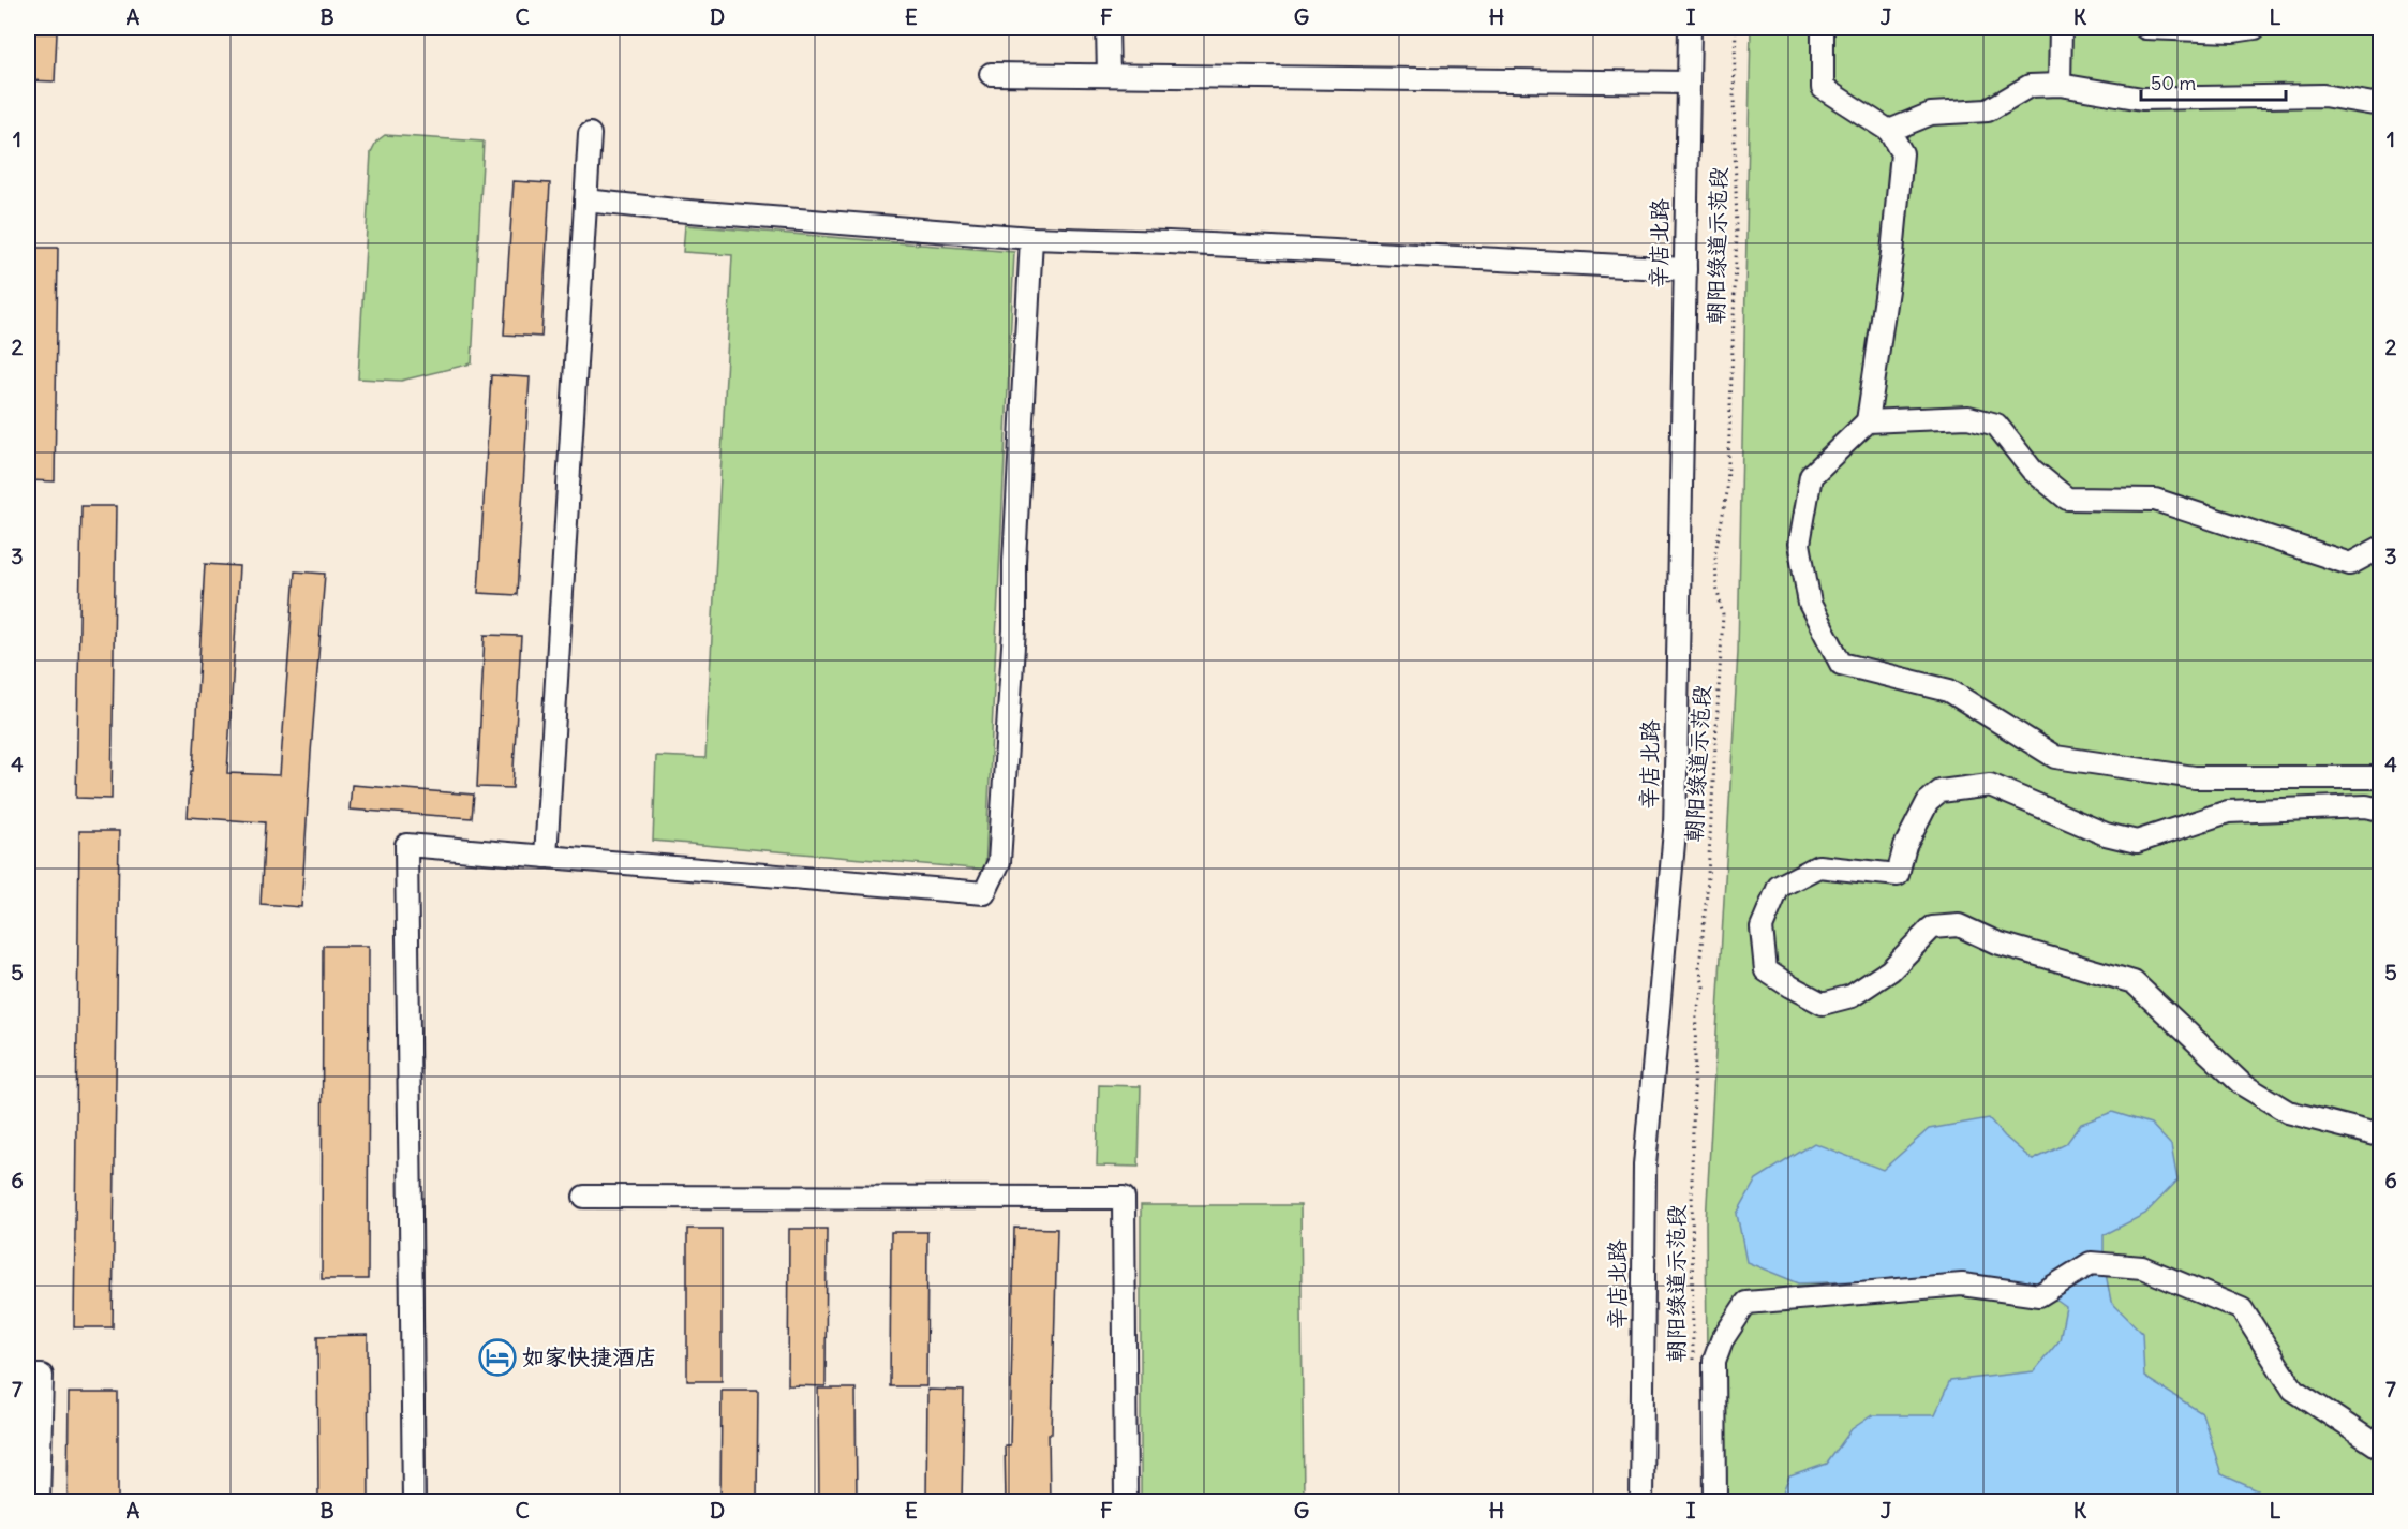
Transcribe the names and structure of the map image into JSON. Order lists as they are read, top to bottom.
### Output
{
  "streets": {
    "street": ["辛店北路"],
    "path": ["朝阳绿道示范段"]
  },
  "places": {
    "hotel": ["如家快捷酒店"]
  },
  "scale_bar": "50 m",
  "grid": {
    "columns": [
      "A",
      "B",
      "C",
      "D",
      "E",
      "F",
      "G",
      "H",
      "I",
      "J",
      "K",
      "L"
    ],
    "rows": [
      "1",
      "2",
      "3",
      "4",
      "5",
      "6",
      "7"
    ]
  }
}
